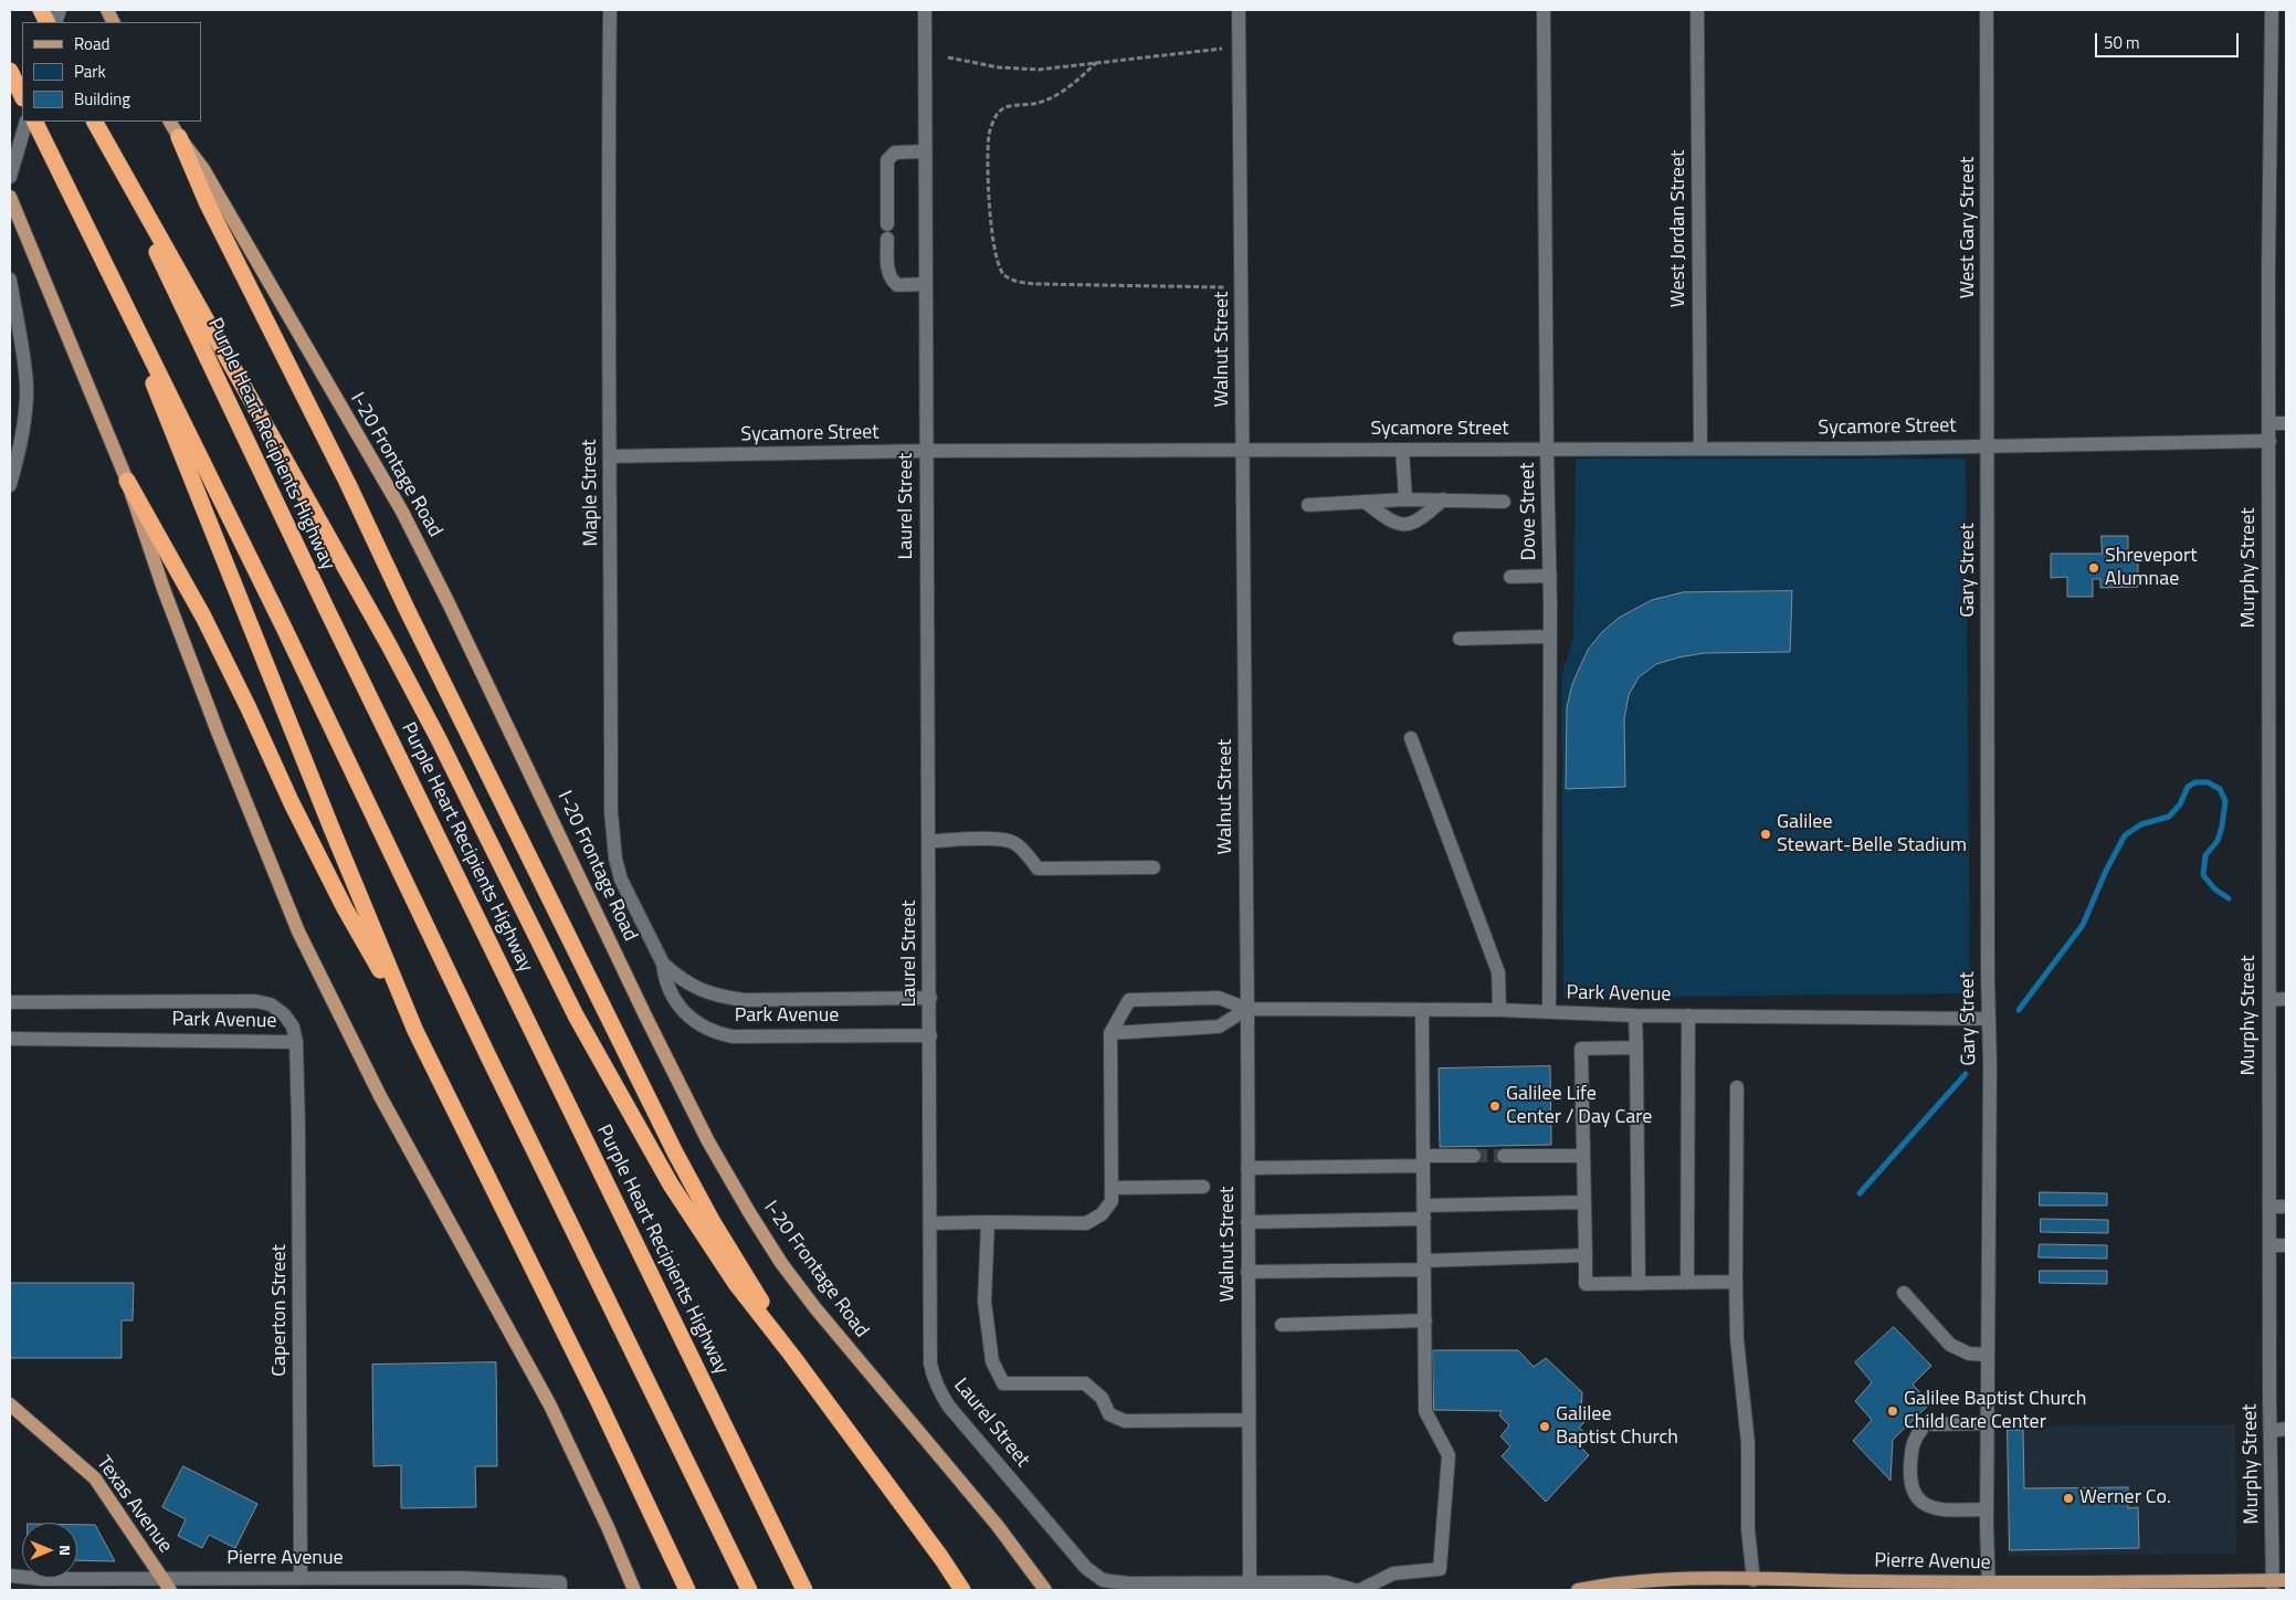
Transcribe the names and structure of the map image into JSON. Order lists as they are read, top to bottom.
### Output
{
  "streets": {
    "highway": ["Purple Heart Recipients Highway"],
    "main road": ["I-20 Frontage Road", "Texas Avenue", "Pierre Avenue"],
    "street": [
      "West Gary Street",
      "West Jordan Street",
      "Walnut Street",
      "Sycamore Street",
      "Maple Street",
      "Laurel Street",
      "Dove Street",
      "Murphy Street",
      "Gary Street",
      "Park Avenue",
      "Caperton Street"
    ]
  },
  "crossings": [
    ["West Gary Street", "Sycamore Street"],
    ["West Gary Street", "Gary Street"],
    ["West Jordan Street", "Sycamore Street"],
    ["Walnut Street", "Sycamore Street"],
    ["Walnut Street", "Laurel Street"],
    ["Walnut Street", "Park Avenue"],
    ["Sycamore Street", "Maple Street"],
    ["Sycamore Street", "Laurel Street"],
    ["Sycamore Street", "Dove Street"],
    ["Sycamore Street", "Murphy Street"],
    ["Sycamore Street", "Gary Street"],
    ["Maple Street", "Park Avenue"],
    ["Laurel Street", "Park Avenue"],
    ["Dove Street", "Park Avenue"],
    ["Murphy Street", "Pierre Avenue"],
    ["Gary Street", "Park Avenue"],
    ["Gary Street", "Pierre Avenue"],
    ["Park Avenue", "Caperton Street"],
    ["Caperton Street", "Pierre Avenue"],
    ["Texas Avenue", "Pierre Avenue"]
  ],
  "places": [
    "Shreveport Alumnae",
    "Galilee Stewart-Belle Stadium",
    "Galilee Life Center / Day Care",
    "Galilee Baptist Church Child Care Center",
    "Galilee Baptist Church",
    "Werner Co."
  ],
  "legend": ["Road", "Park", "Building"],
  "scale_bar": "50 m",
  "north": "right"
}
